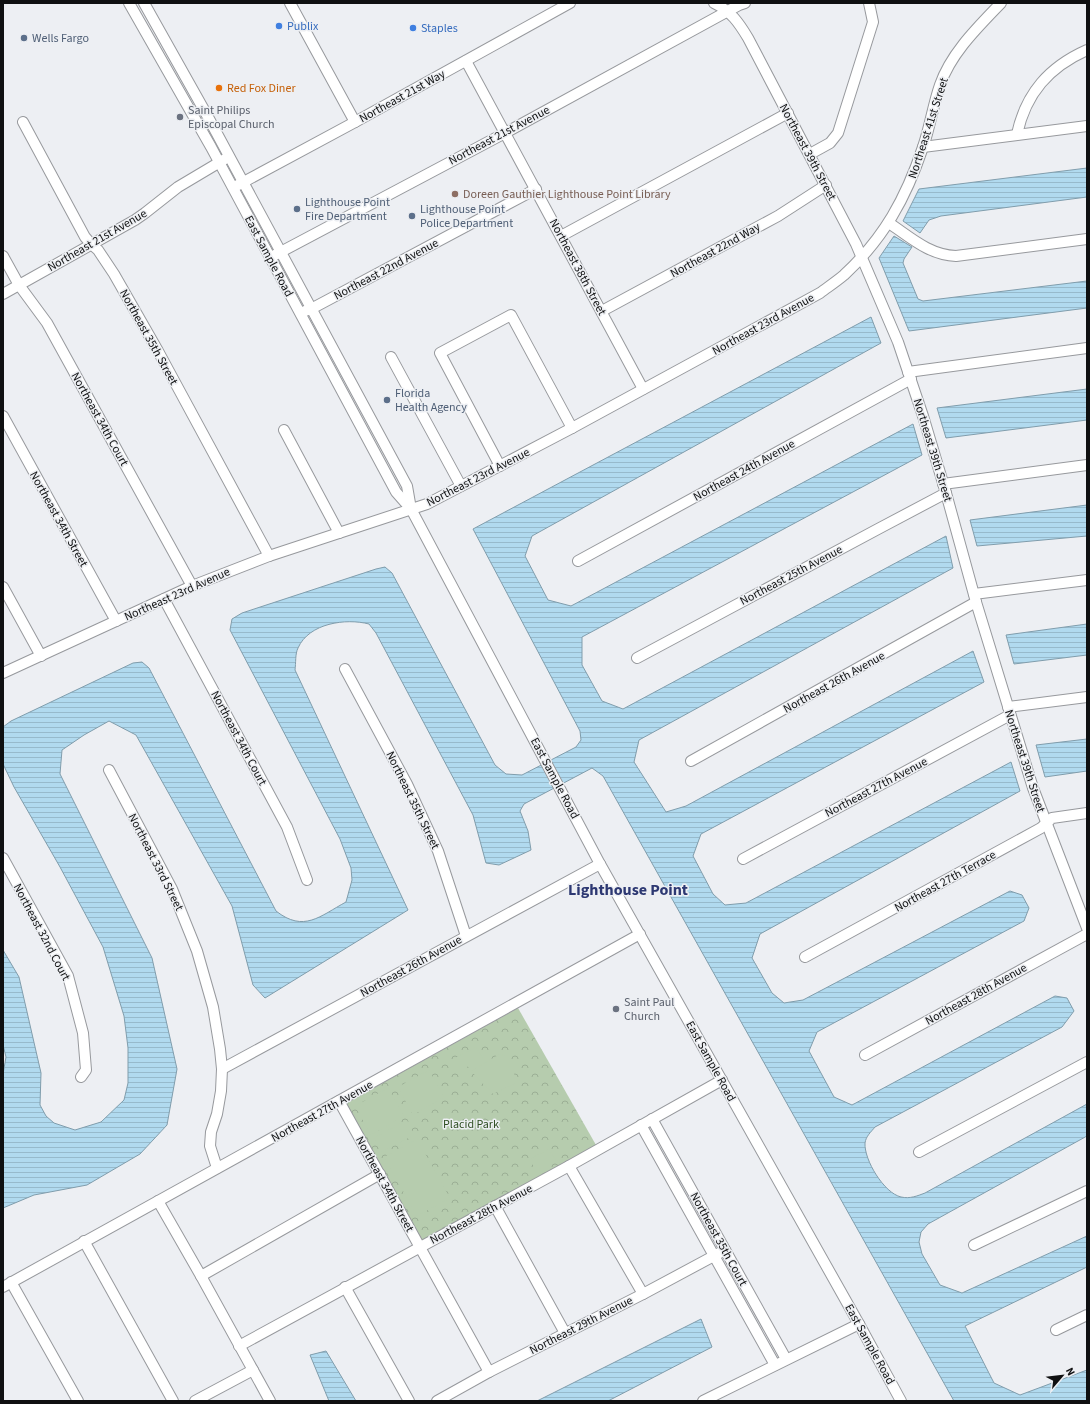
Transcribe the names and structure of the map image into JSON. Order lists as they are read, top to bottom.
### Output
{
  "streets": {
    "street": [
      "Northeast 21st Way",
      "Northeast 41st Street",
      "Northeast 21st Avenue",
      "Northeast 39th Street",
      "Northeast 22nd Way",
      "East Sample Road",
      "Northeast 38th Street",
      "Northeast 22nd Avenue",
      "Northeast 23rd Avenue",
      "Northeast 35th Street",
      "Northeast 34th Court",
      "Northeast 24th Avenue",
      "Northeast 34th Street",
      "Northeast 25th Avenue",
      "Northeast 26th Avenue",
      "Northeast 27th Avenue",
      "Northeast 33rd Street",
      "Northeast 27th Terrace",
      "Northeast 32nd Court",
      "Northeast 28th Avenue",
      "Northeast 35th Court",
      "Northeast 29th Avenue"
    ]
  },
  "crossings": [
    ["Northeast 21st Way", "East Sample Road"],
    ["Northeast 21st Way", "Northeast 38th Street"],
    ["Northeast 41st Street", "Northeast 39th Street"],
    ["Northeast 41st Street", "Northeast 23rd Avenue"],
    ["Northeast 21st Avenue", "Northeast 39th Street"],
    ["Northeast 21st Avenue", "East Sample Road"],
    ["Northeast 21st Avenue", "Northeast 38th Street"],
    ["Northeast 21st Avenue", "Northeast 35th Street"],
    ["Northeast 21st Avenue", "Northeast 34th Court"],
    ["Northeast 39th Street", "Northeast 22nd Way"],
    ["Northeast 39th Street", "Northeast 23rd Avenue"],
    ["Northeast 39th Street", "Northeast 24th Avenue"],
    ["Northeast 39th Street", "Northeast 25th Avenue"],
    ["Northeast 39th Street", "Northeast 26th Avenue"],
    ["Northeast 39th Street", "Northeast 27th Avenue"],
    ["Northeast 39th Street", "Northeast 27th Terrace"],
    ["Northeast 22nd Way", "Northeast 38th Street"],
    ["East Sample Road", "Northeast 22nd Avenue"],
    ["East Sample Road", "Northeast 23rd Avenue"],
    ["East Sample Road", "Northeast 26th Avenue"],
    ["East Sample Road", "Northeast 27th Avenue"],
    ["East Sample Road", "Northeast 28th Avenue"],
    ["Northeast 38th Street", "Northeast 22nd Avenue"],
    ["Northeast 38th Street", "Northeast 23rd Avenue"],
    ["Northeast 23rd Avenue", "Northeast 35th Street"],
    ["Northeast 23rd Avenue", "Northeast 34th Court"],
    ["Northeast 23rd Avenue", "Northeast 34th Street"],
    ["Northeast 35th Street", "Northeast 26th Avenue"],
    ["Northeast 34th Street", "Northeast 27th Avenue"],
    ["Northeast 34th Street", "Northeast 28th Avenue"],
    ["Northeast 34th Street", "Northeast 29th Avenue"],
    ["Northeast 26th Avenue", "Northeast 33rd Street"],
    ["Northeast 27th Avenue", "Northeast 33rd Street"],
    ["Northeast 28th Avenue", "Northeast 35th Court"],
    ["Northeast 35th Court", "Northeast 29th Avenue"]
  ],
  "districts": ["Lighthouse Point"],
  "parks": ["Placid Park"],
  "places": [
    "Publix",
    "Staples",
    "Wells Fargo",
    "Red Fox Diner",
    "Saint Philips Episcopal Church",
    "Doreen Gauthier Lighthouse Point Library",
    "Lighthouse Point Fire Department",
    "Lighthouse Point Police Department",
    "Florida Health Agency",
    "Saint Paul Church"
  ],
  "north": "top right"
}
